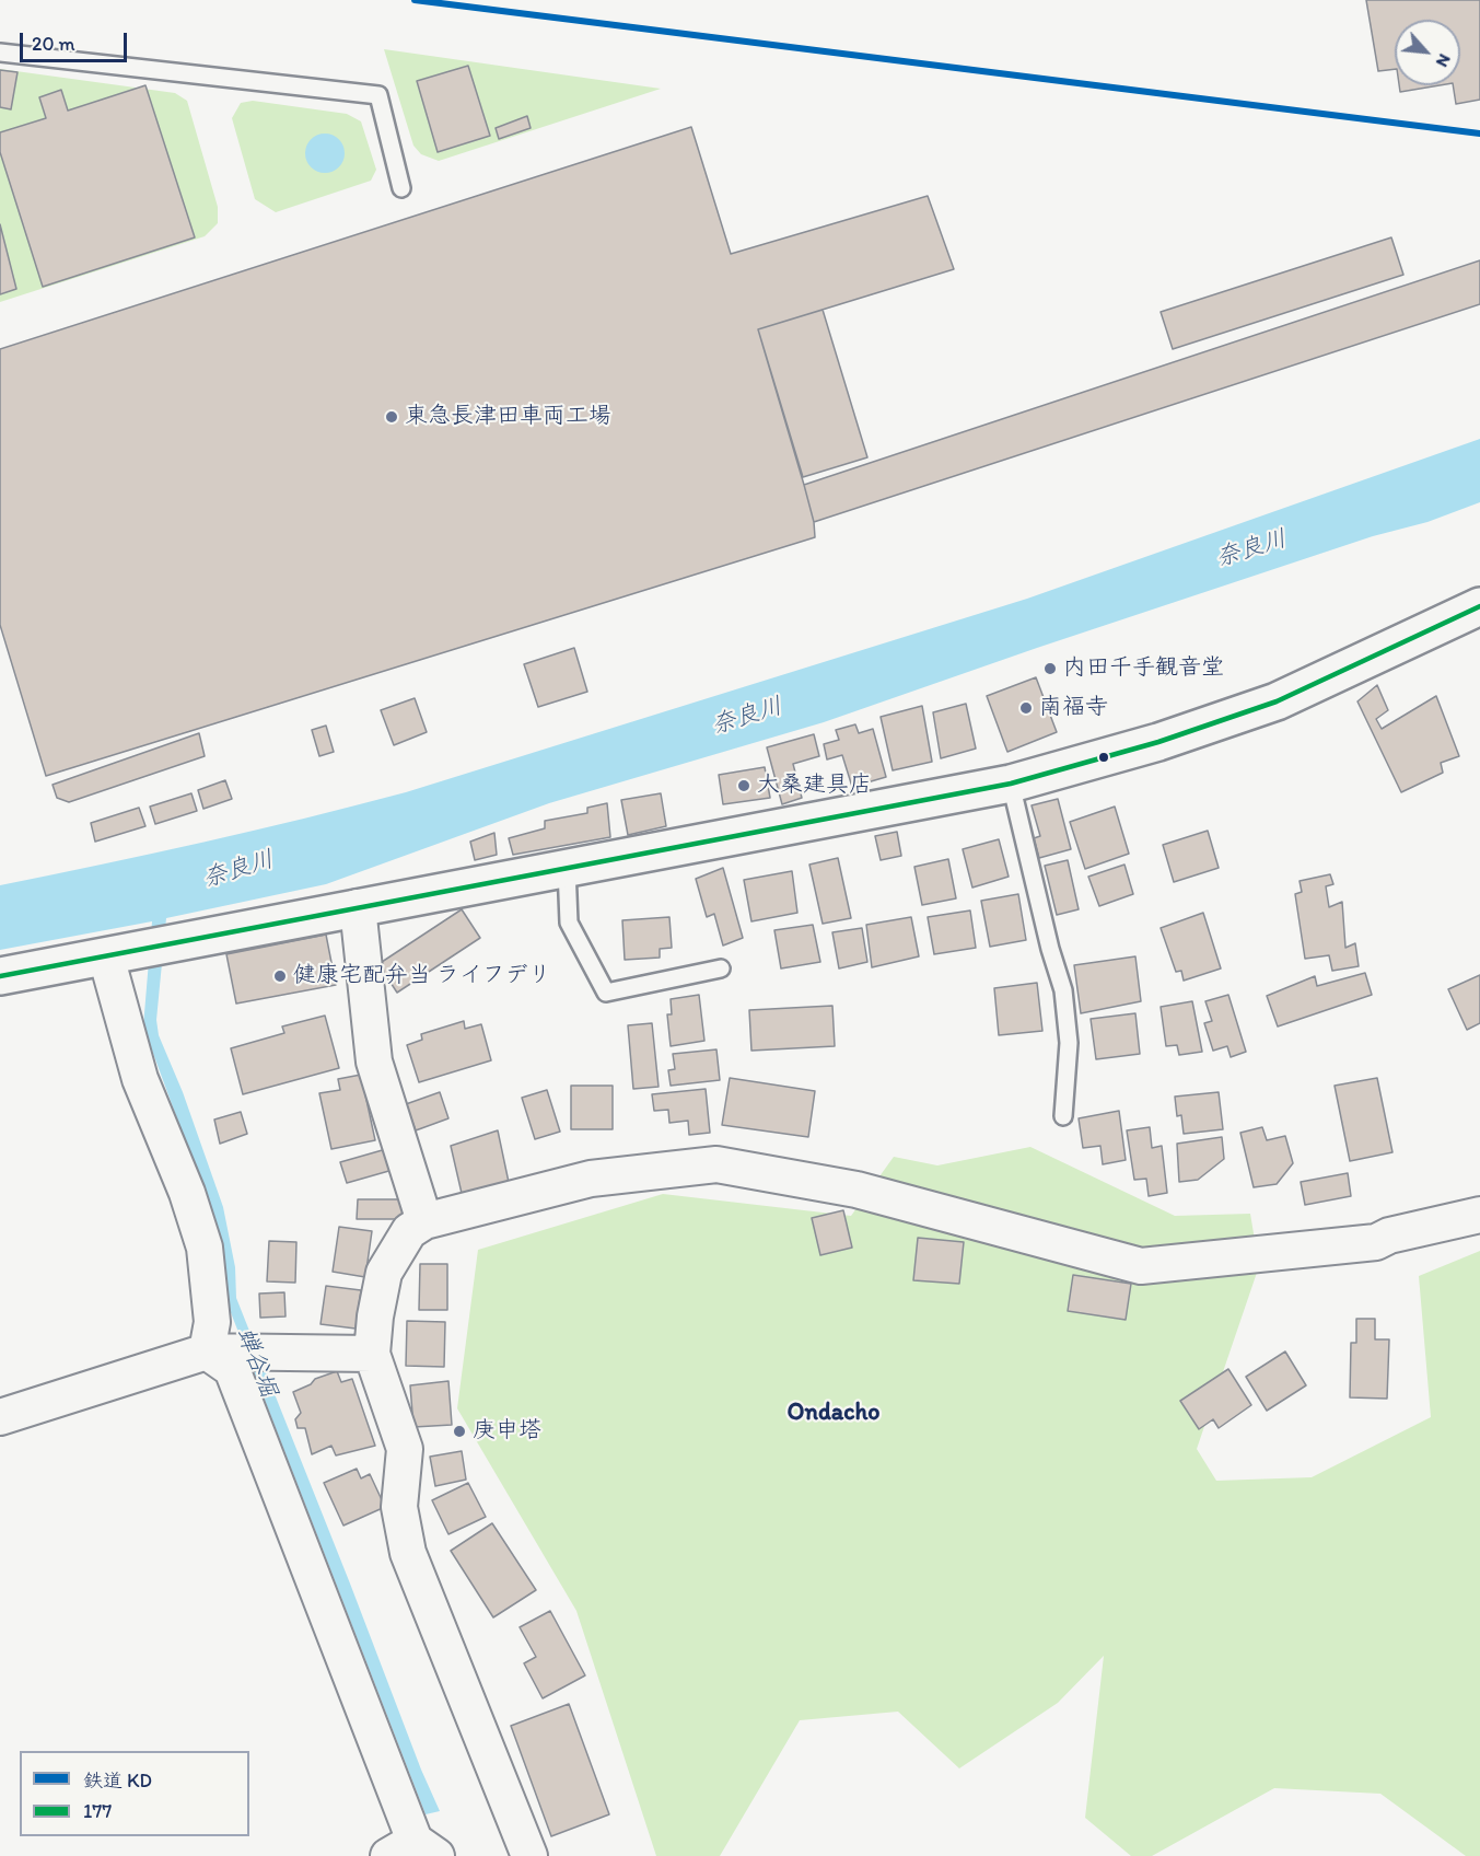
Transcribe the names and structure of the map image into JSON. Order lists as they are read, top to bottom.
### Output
{
  "districts": ["Ondacho"],
  "water": ["奈良川", "蝉谷堀"],
  "places": [
    "東急長津田車両工場",
    "内田千手観音堂",
    "南福寺",
    "大桑建具店",
    "健康宅配弁当 ライフデリ",
    "庚申塔"
  ],
  "lines": ["rail line KD", "transit line 177"],
  "legend": ["鉄道 KD", "177"],
  "scale_bar": "20 m",
  "north": "bottom right"
}
